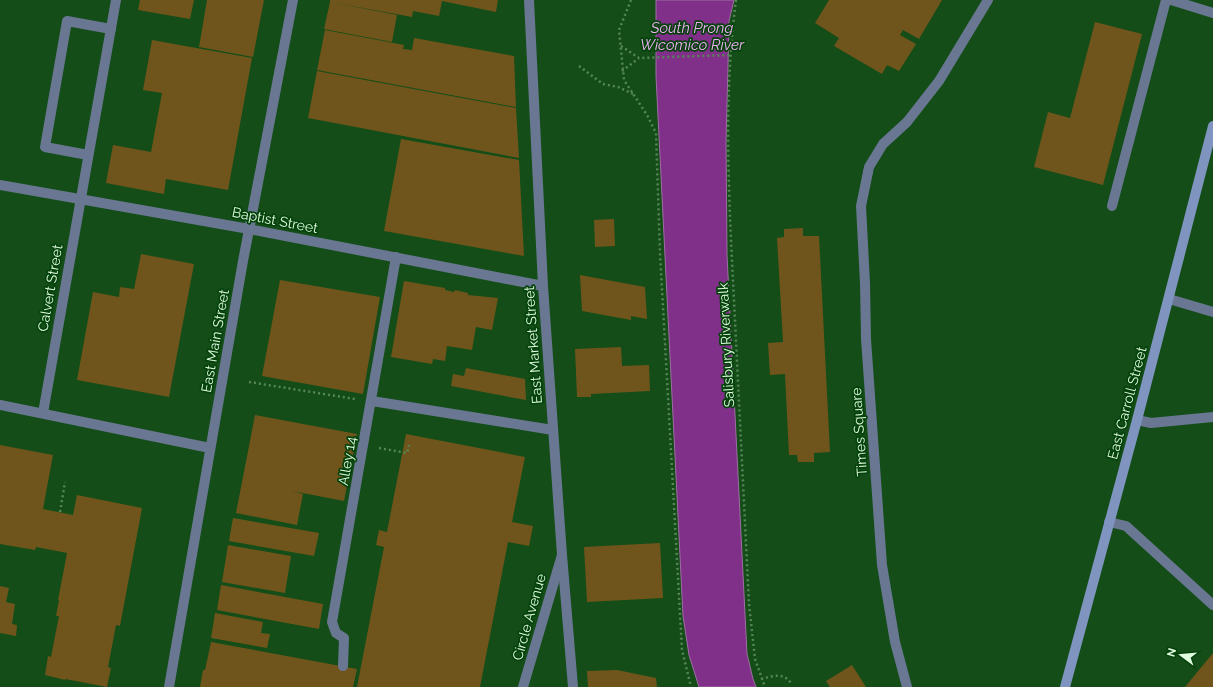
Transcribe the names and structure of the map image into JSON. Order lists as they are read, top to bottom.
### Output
{
  "streets": {
    "main road": ["East Carroll Street"],
    "street": [
      "Baptist Street",
      "Calvert Street",
      "East Main Street",
      "East Market Street",
      "Times Square",
      "Alley 14",
      "Circle Avenue"
    ],
    "path": ["Salisbury Riverwalk"]
  },
  "crossings": [
    ["Baptist Street", "Calvert Street"],
    ["Baptist Street", "East Main Street"],
    ["Baptist Street", "East Market Street"],
    ["Baptist Street", "Alley 14"],
    ["East Market Street", "Circle Avenue"]
  ],
  "water": ["South Prong Wicomico River"],
  "north": "left"
}
